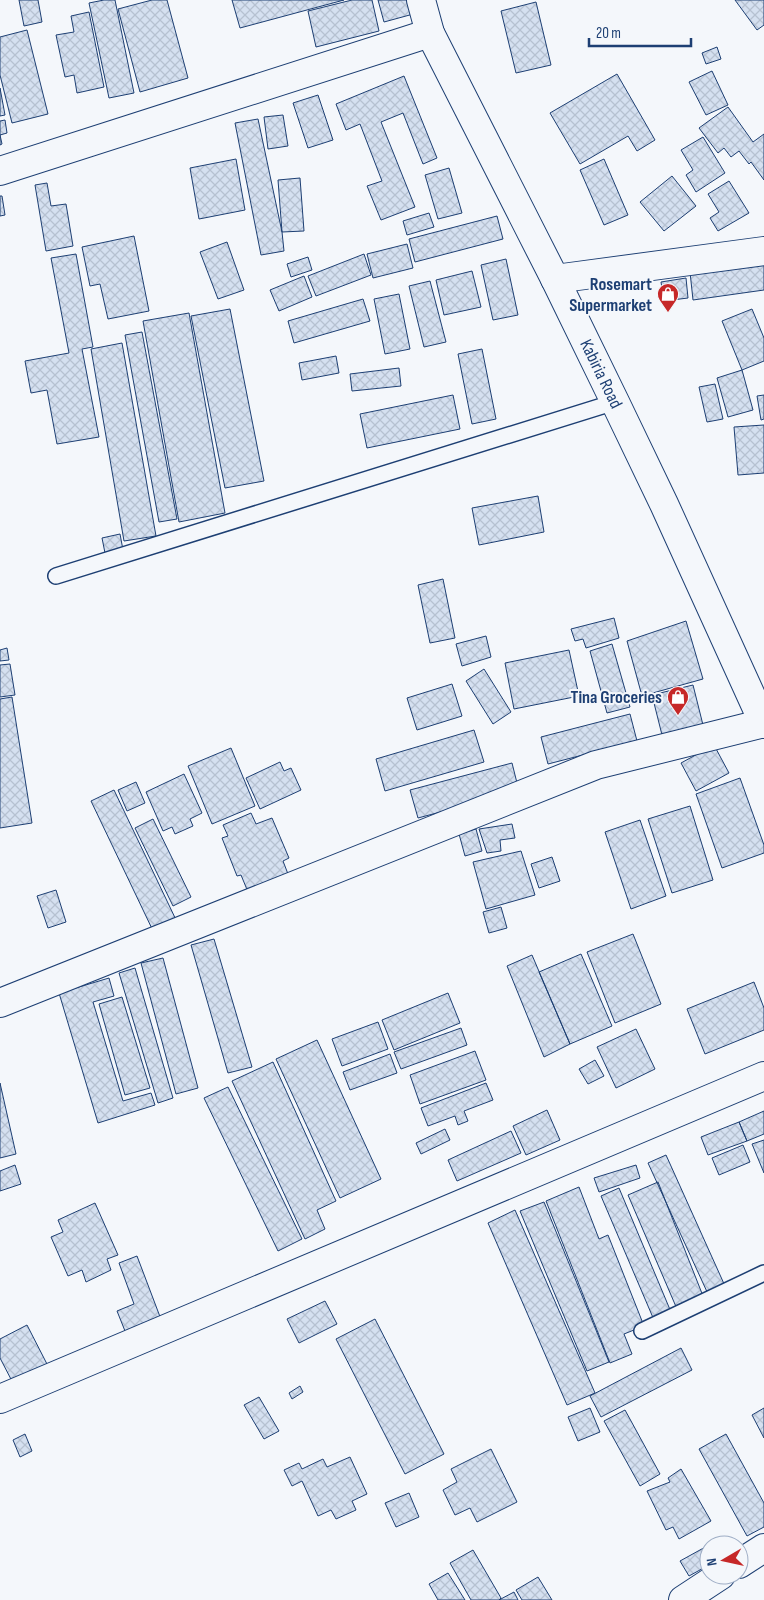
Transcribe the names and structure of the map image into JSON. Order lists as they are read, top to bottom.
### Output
{
  "streets": {
    "street": ["Kabiria Road"]
  },
  "places": {
    "shop": ["Rosemart Supermarket", "Tina Groceries"]
  },
  "scale_bar": "20 m",
  "north": "left"
}
